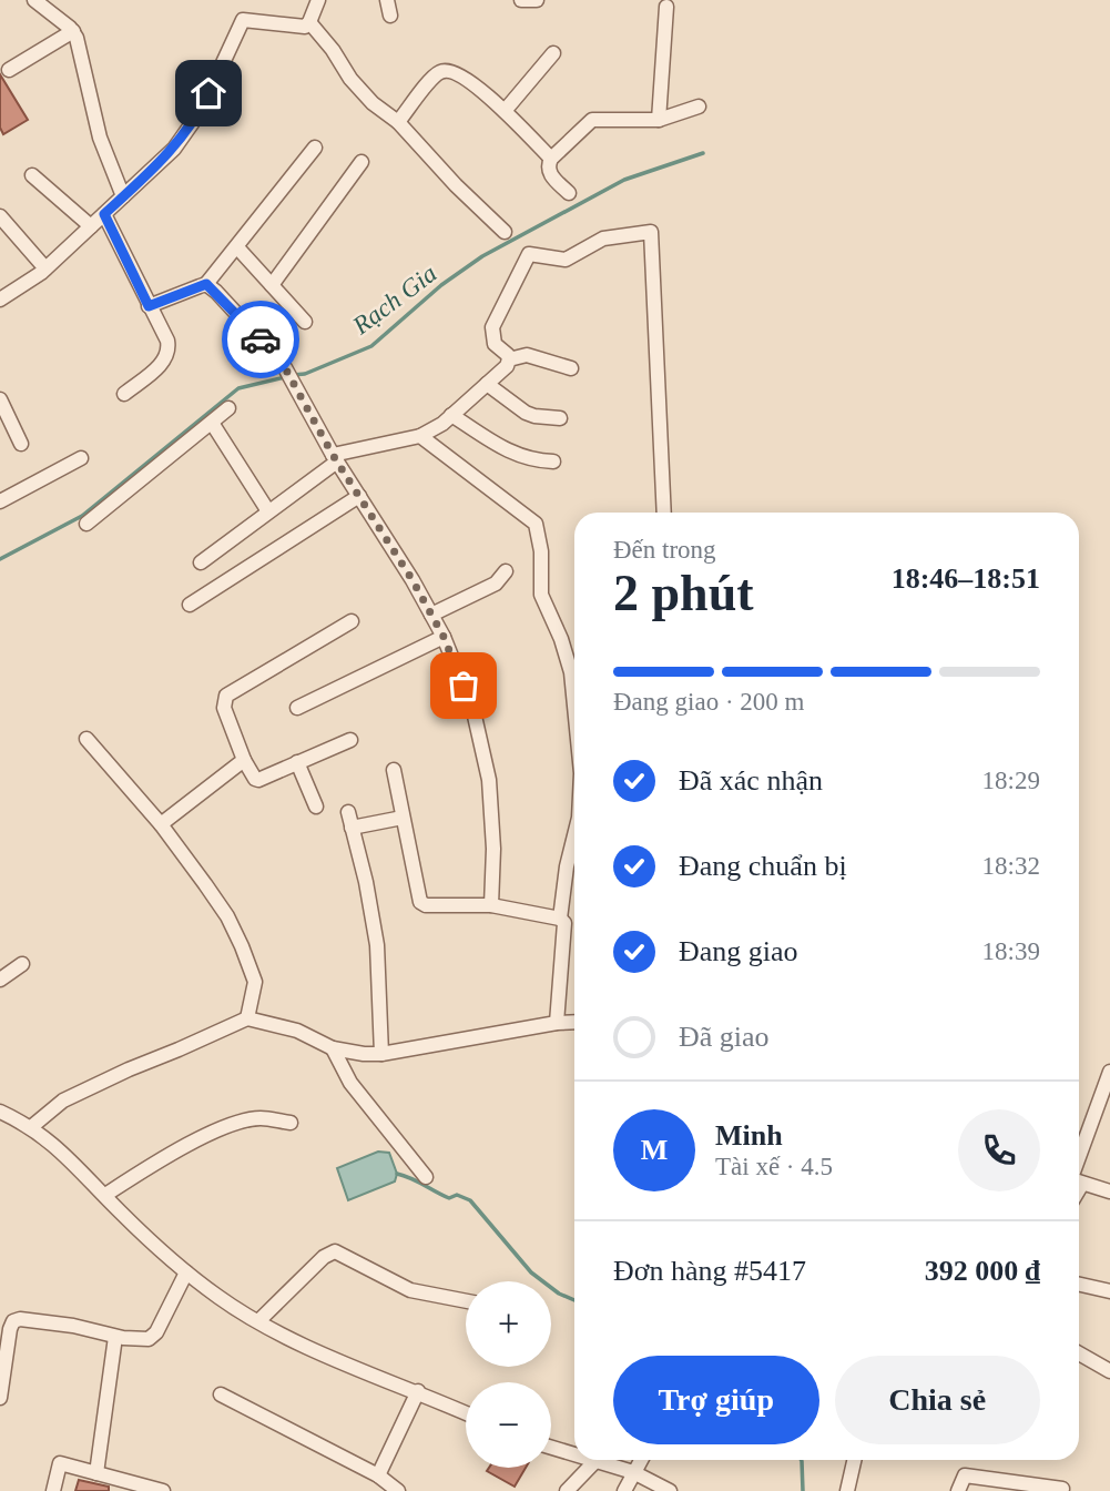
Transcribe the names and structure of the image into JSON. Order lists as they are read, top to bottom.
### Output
{
  "water": ["Rạch Gia"],
  "page": {
    "heading": ["2 phút", "Đến trong", "18:46–18:51"],
    "panel": [
      "Minh",
      "Tài xế · 4.5",
      "Đơn hàng #5417",
      "392 000 ₫"
    ],
    "bar": "Đang giao · 200 m",
    "list": [
      ["Đã xác nhận", "18:29"],
      ["Đang chuẩn bị", "18:32"],
      ["Đang giao", "18:39"],
      "Đã giao"
    ],
    "round": "M",
    "map_buttons": ["+", "−"],
    "buttons": ["Trợ giúp", "Chia sẻ"]
  }
}
